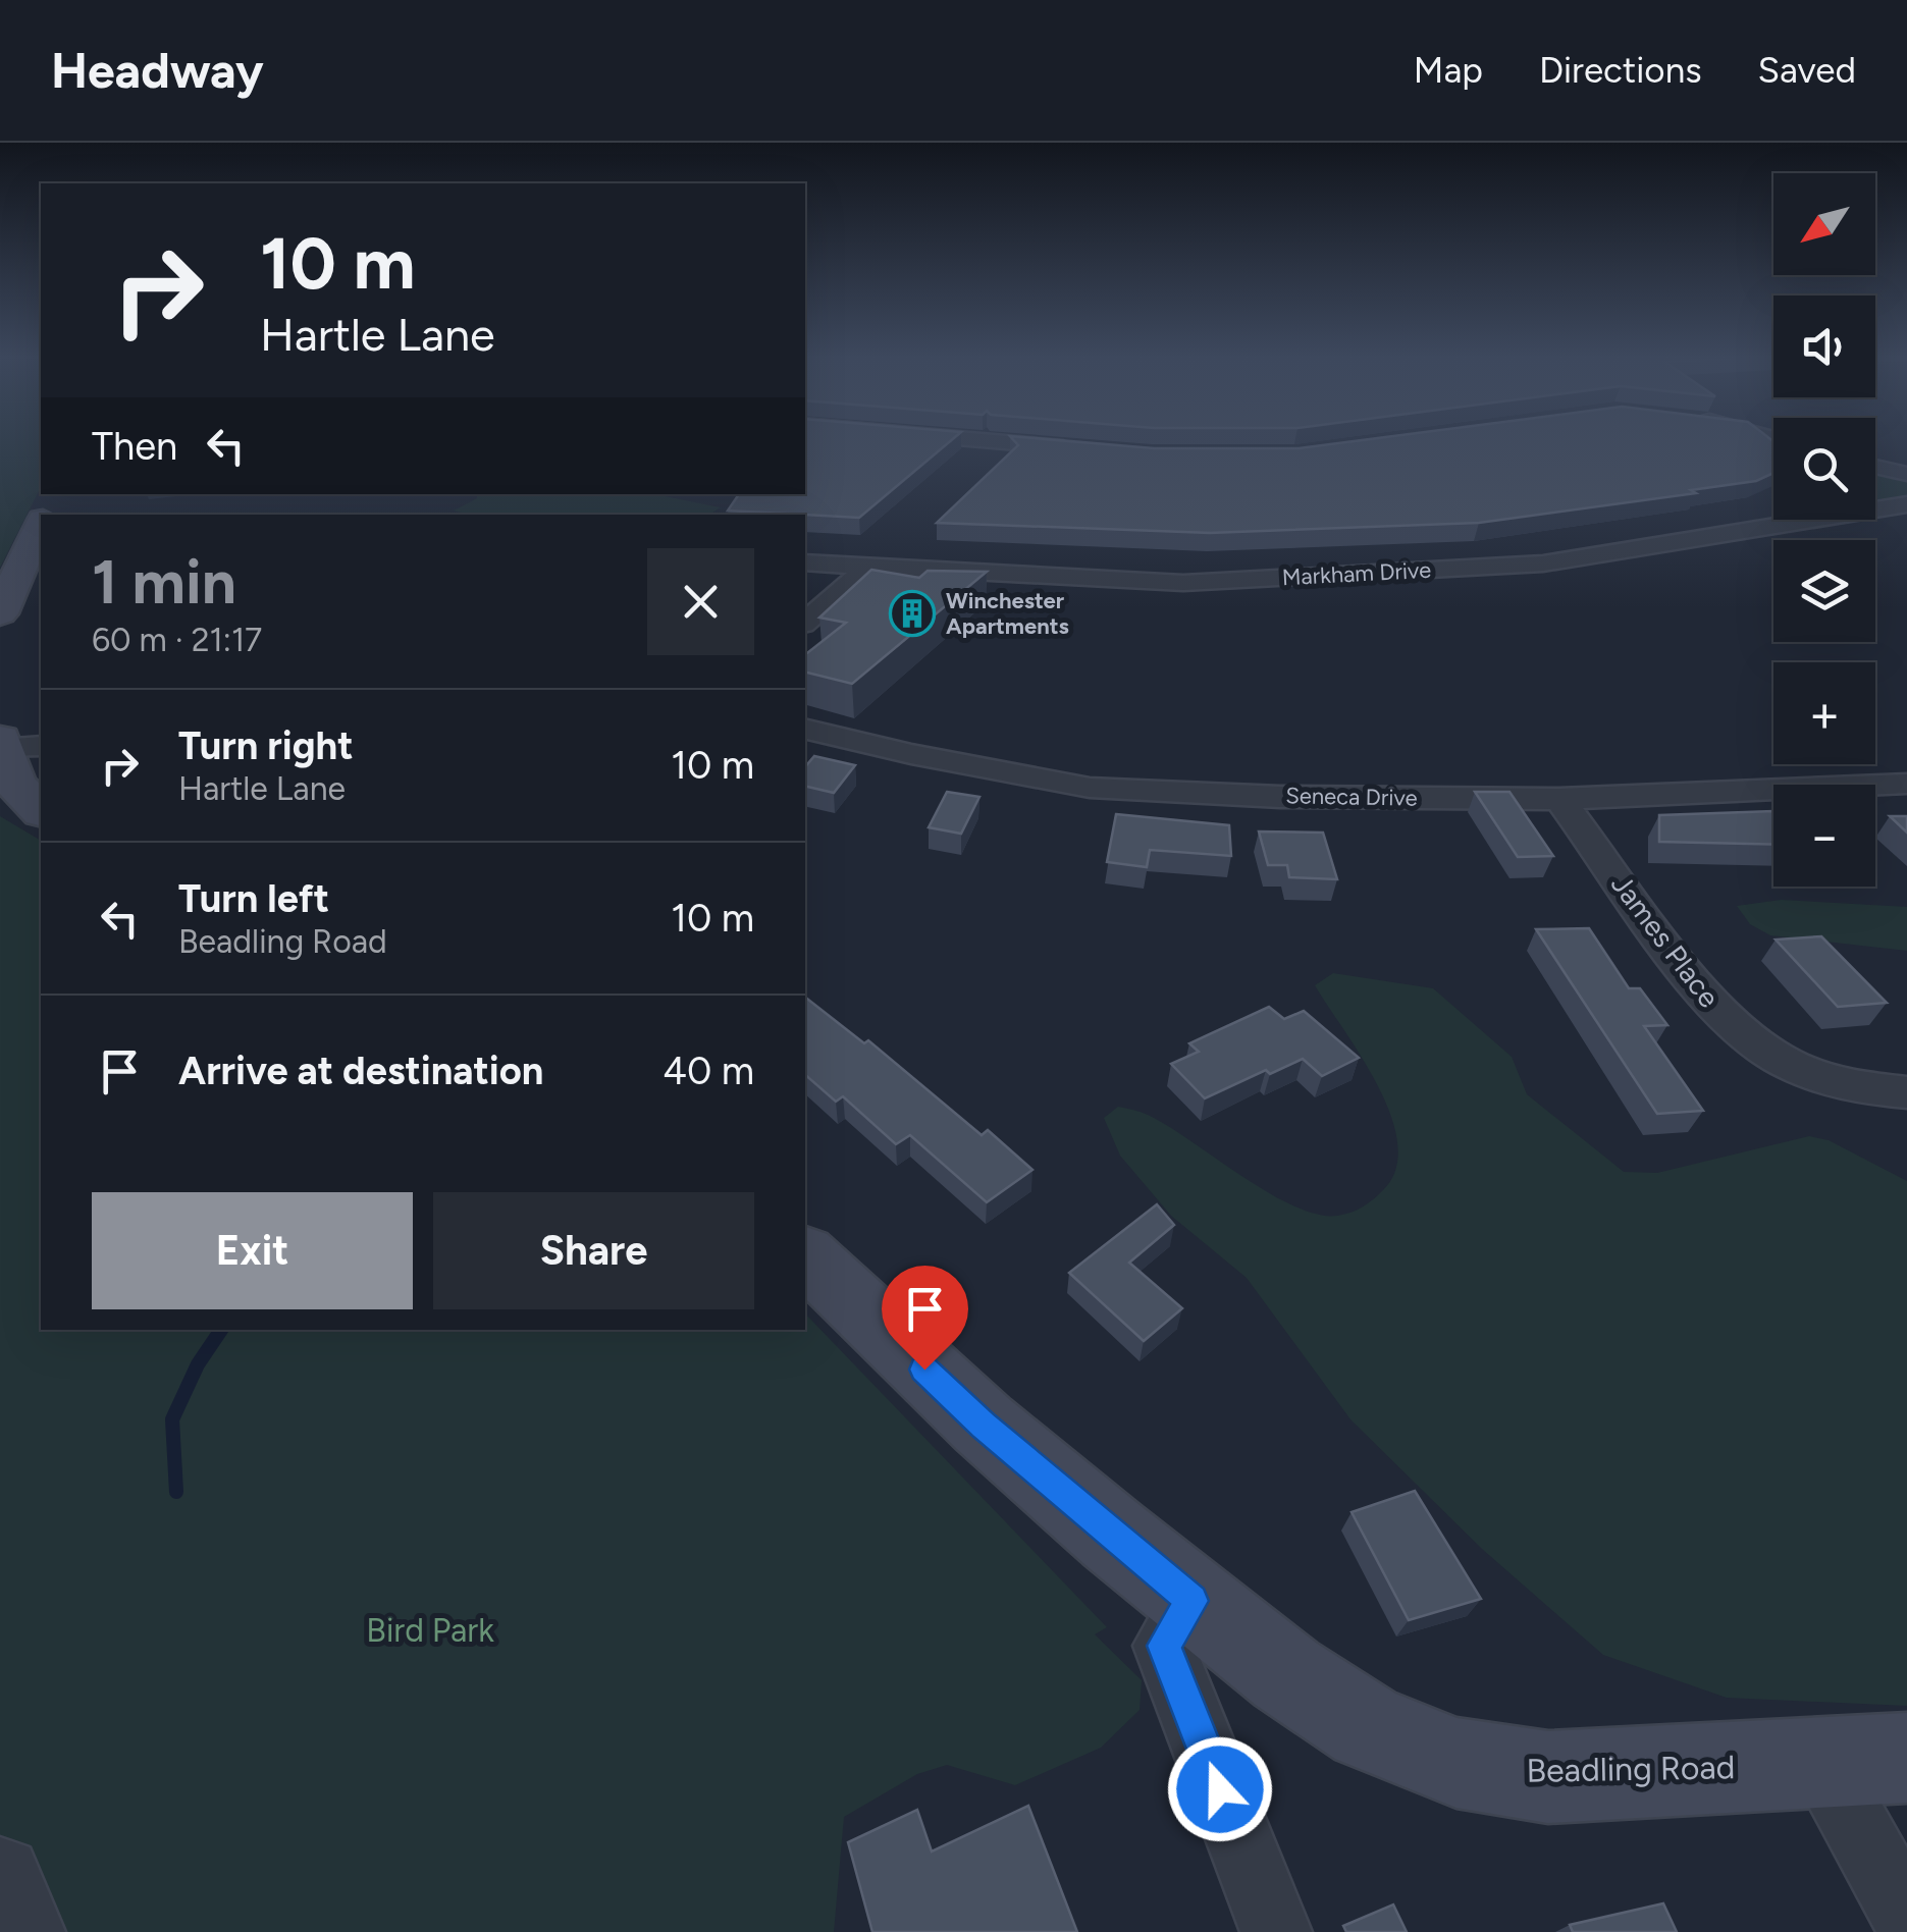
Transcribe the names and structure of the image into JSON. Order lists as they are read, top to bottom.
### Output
{
  "streets": {
    "street": [
      "Markham Drive",
      "Seneca Drive",
      "James Place",
      "Beadling Road"
    ]
  },
  "crossings": [
    ["Seneca Drive", "James Place"]
  ],
  "parks": ["Bird Park"],
  "places": {
    "building": ["Winchester Apartments"]
  },
  "north": "bottom left",
  "page": {
    "header": "Headway",
    "nav": ["Map", "Directions", "Saved"],
    "map_buttons": ["+", "−"],
    "turn": ["10 m", "Hartle Lane"],
    "then": "Then",
    "heading": ["1 min", "60 m · 21:17"],
    "list": [
      {
        "name": "Turn right",
        "note": "Hartle Lane",
        "value": "10 m"
      },
      {
        "name": "Turn left",
        "note": "Beadling Road",
        "value": "10 m"
      },
      {
        "name": "Arrive at destination",
        "value": "40 m"
      }
    ],
    "buttons": ["Exit", "Share"]
  }
}
